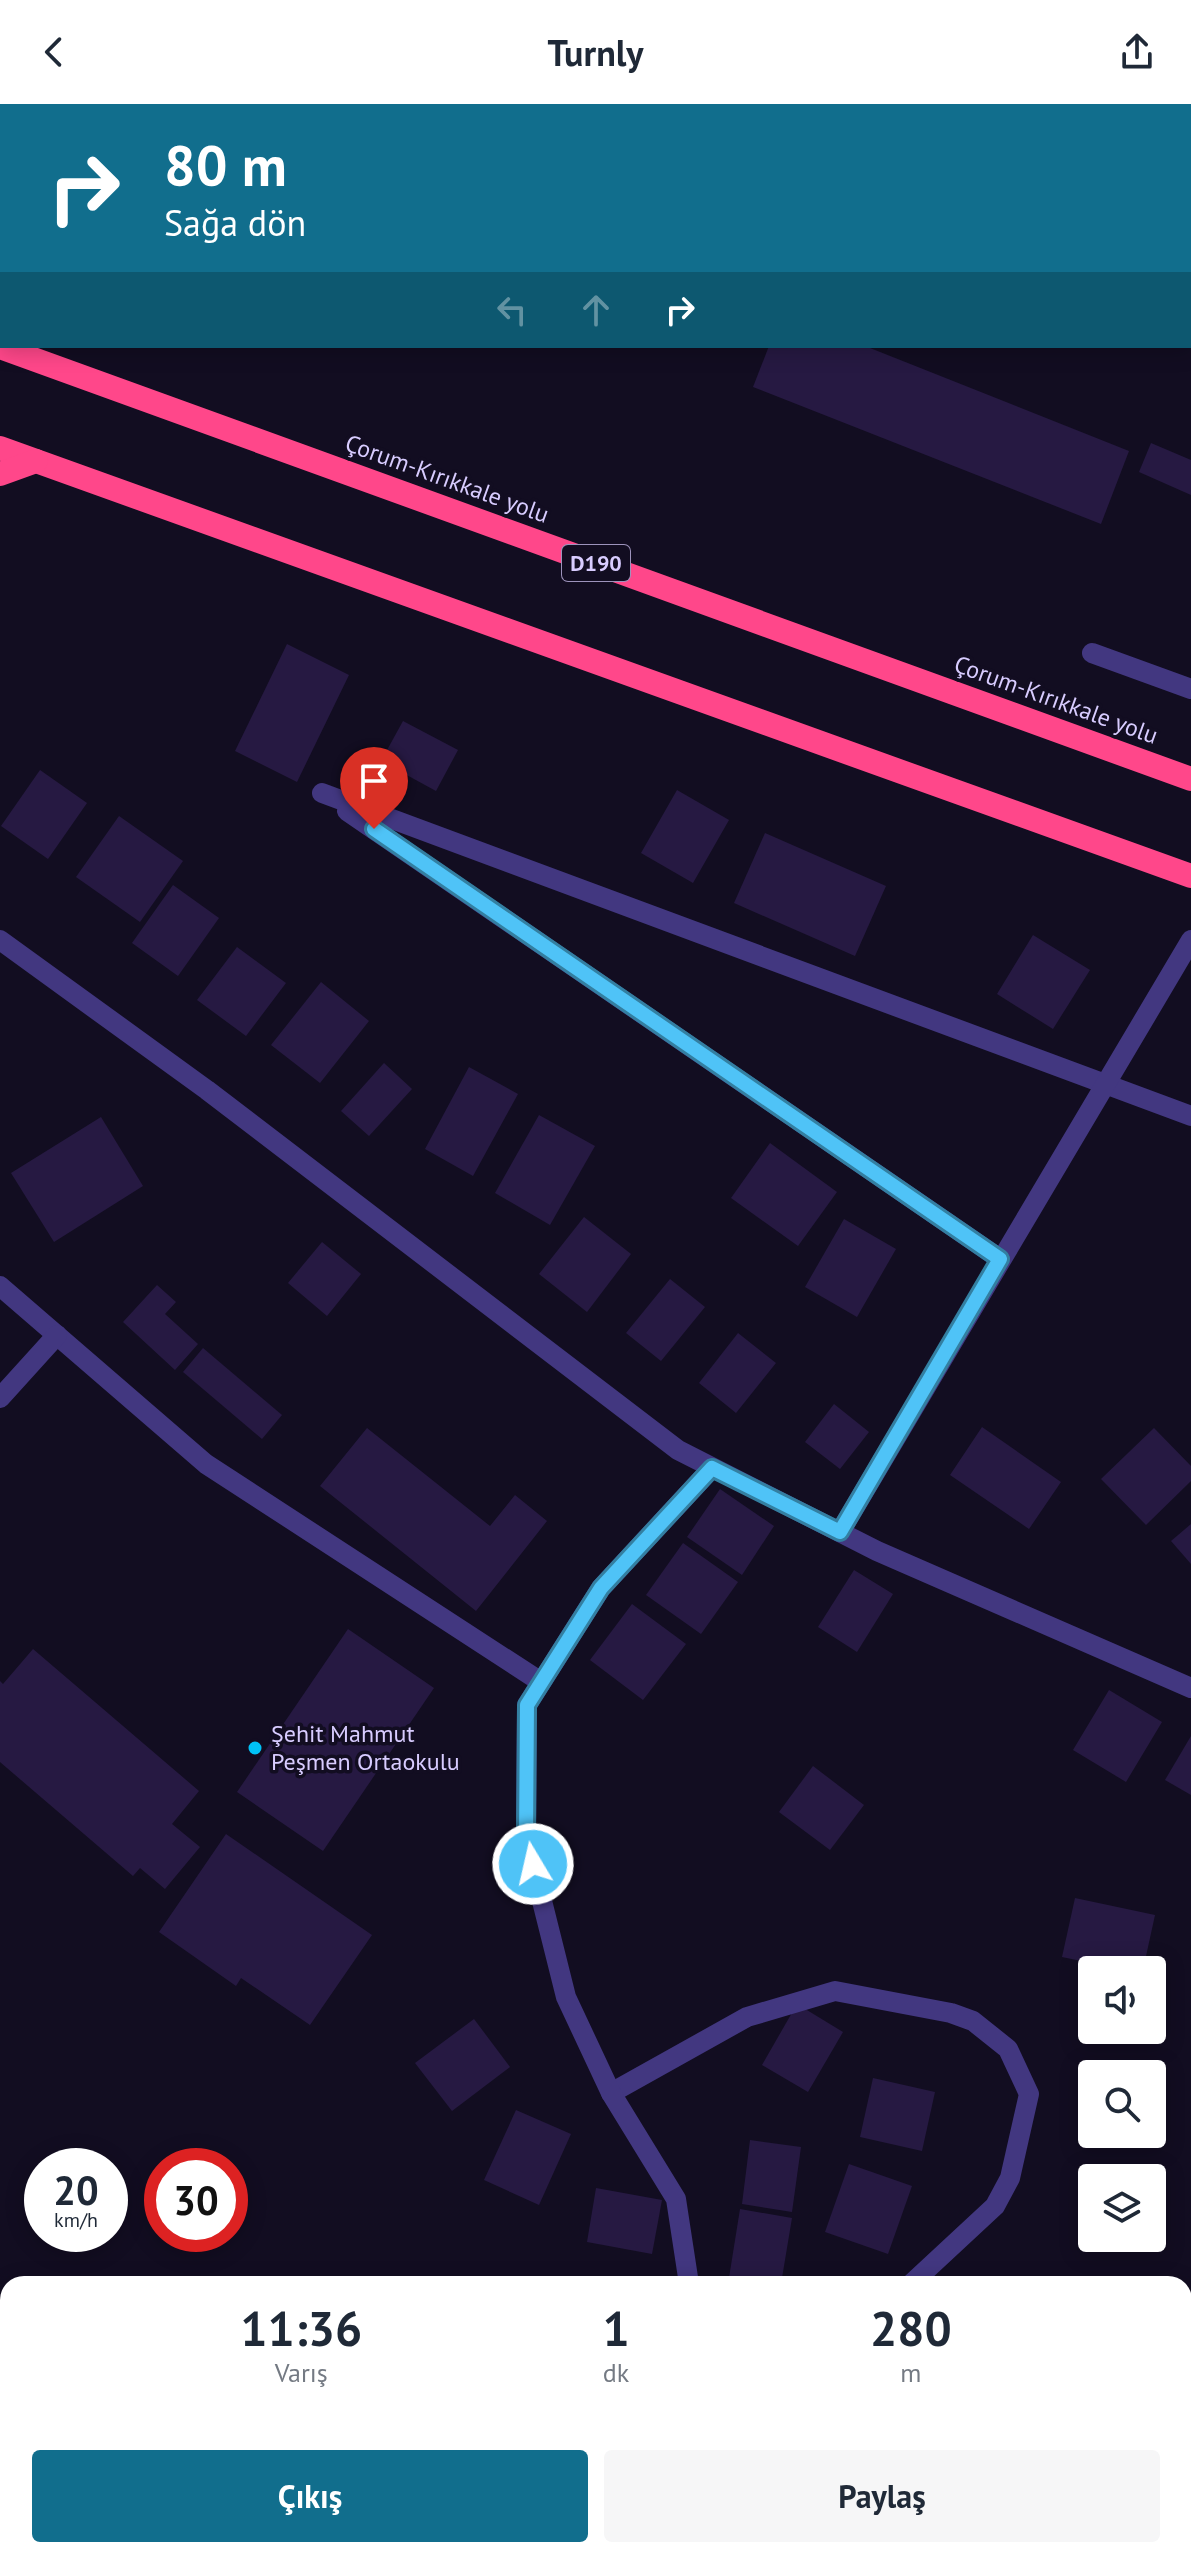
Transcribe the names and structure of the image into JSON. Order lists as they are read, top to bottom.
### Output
{
  "streets": {
    "highway": ["Çorum-Kırıkkale yolu", "D190"]
  },
  "places": ["Şehit Mahmut Peşmen Ortaokulu"],
  "page": {
    "header": "Turnly",
    "turn": ["80 m", "Sağa dön"],
    "speed": "20 km/h",
    "limit": "30",
    "eta": [
      "11:36",
      "Varış",
      "1",
      "dk",
      "280",
      "m"
    ],
    "buttons": ["Çıkış", "Paylaş"]
  }
}
